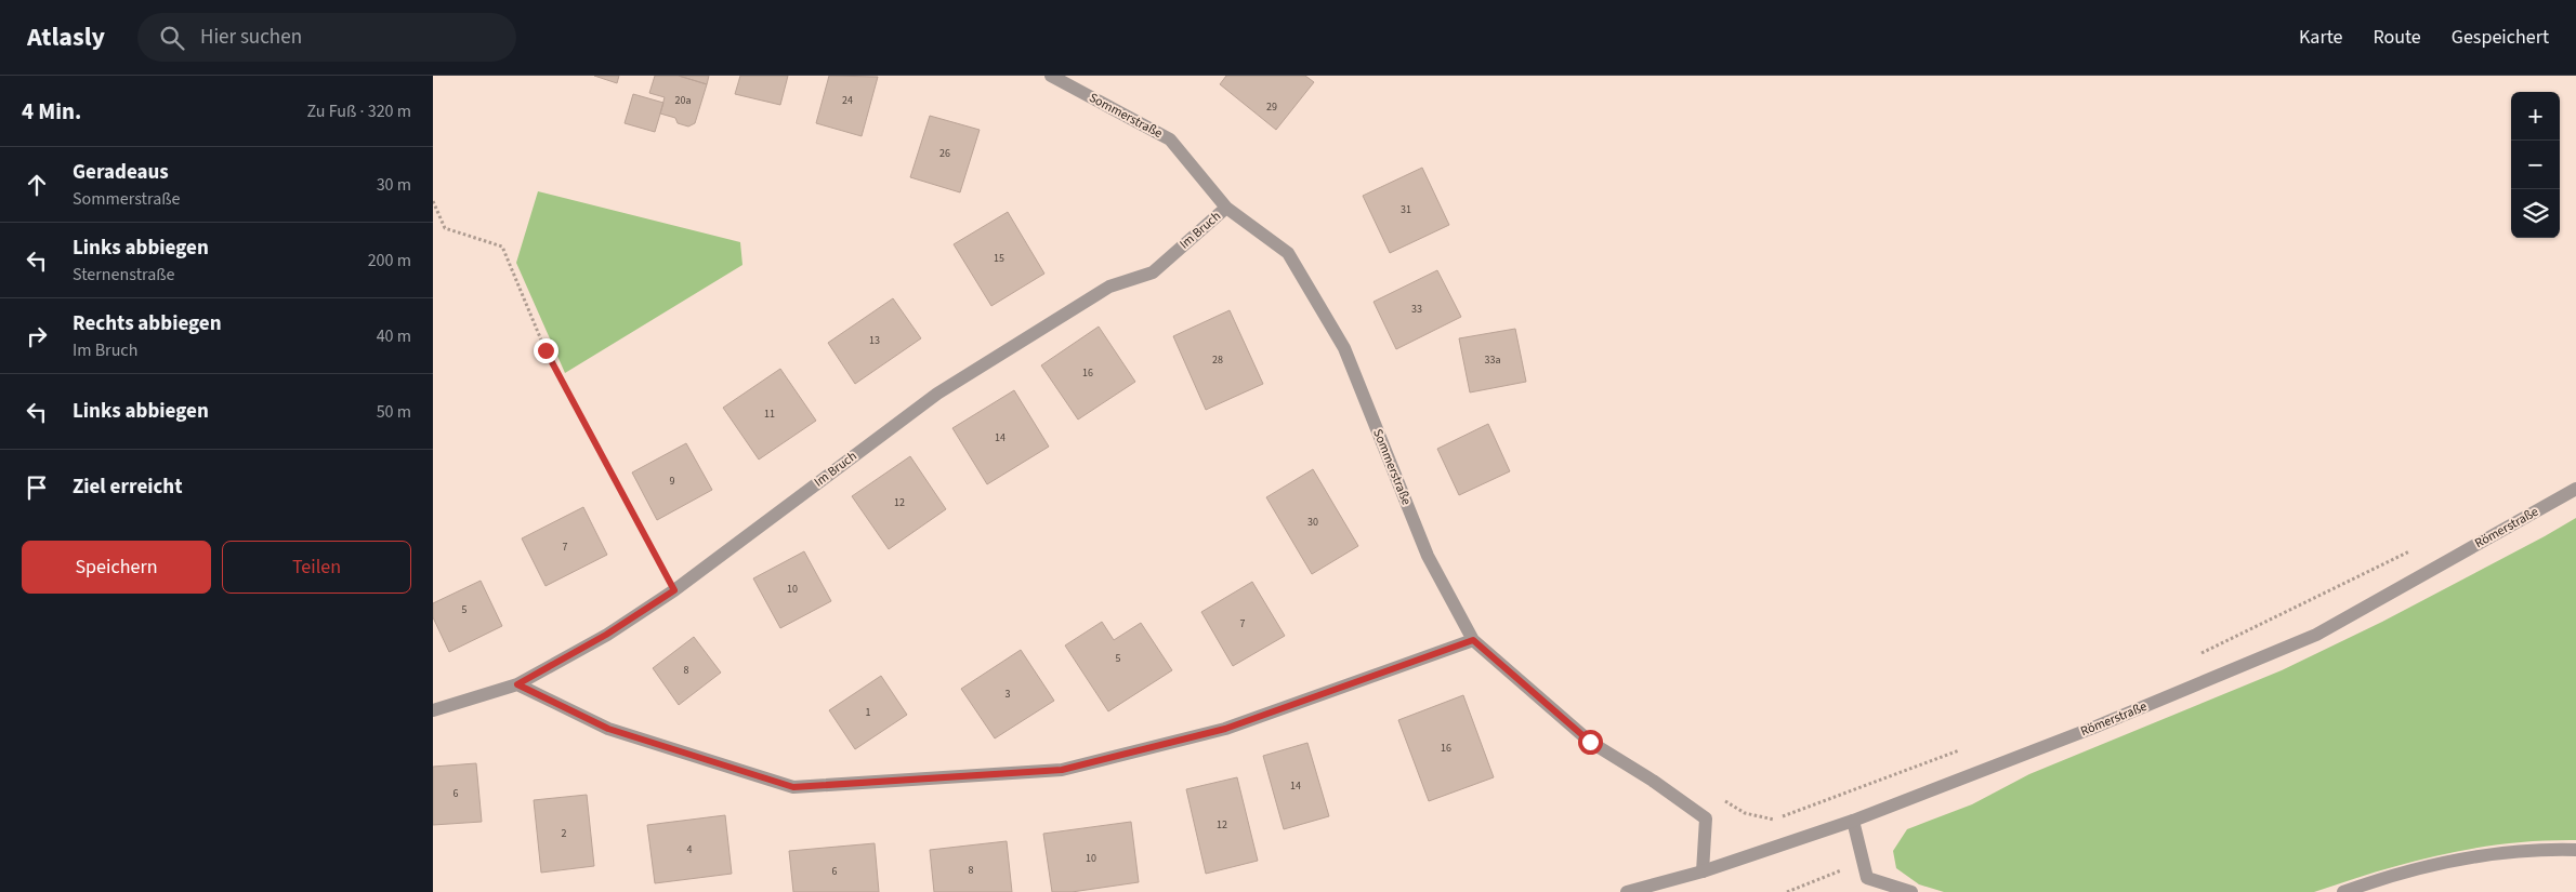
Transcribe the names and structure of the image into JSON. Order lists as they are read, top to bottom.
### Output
{
  "streets": {
    "street": ["Sommerstraße", "Im Bruch", "Römerstraße"]
  },
  "crossings": [
    ["Sommerstraße", "Im Bruch"],
    ["Sommerstraße", "Römerstraße"]
  ],
  "house_numbers": [
    "20a",
    "24",
    "29",
    "26",
    "31",
    "15",
    "33",
    "13",
    "28",
    "33a",
    "16",
    "11",
    "14",
    "9",
    "12",
    "30",
    "7",
    "10",
    "5",
    "7",
    "5",
    "8",
    "3",
    "1",
    "16",
    "14",
    "6",
    "12",
    "2",
    "4",
    "10",
    "8",
    "6"
  ],
  "page": {
    "header": "Atlasly",
    "search": "Hier suchen",
    "nav": ["Karte", "Route", "Gespeichert"],
    "heading": ["4 Min.", "Zu Fuß · 320 m"],
    "map_buttons": ["+", "−"],
    "list": [
      ["Geradeaus", "Sommerstraße", "30 m"],
      ["Links abbiegen", "Sternenstraße", "200 m"],
      ["Rechts abbiegen", "Im Bruch", "40 m"],
      ["Links abbiegen", "50 m"],
      "Ziel erreicht"
    ],
    "buttons": ["Speichern", "Teilen"]
  }
}
